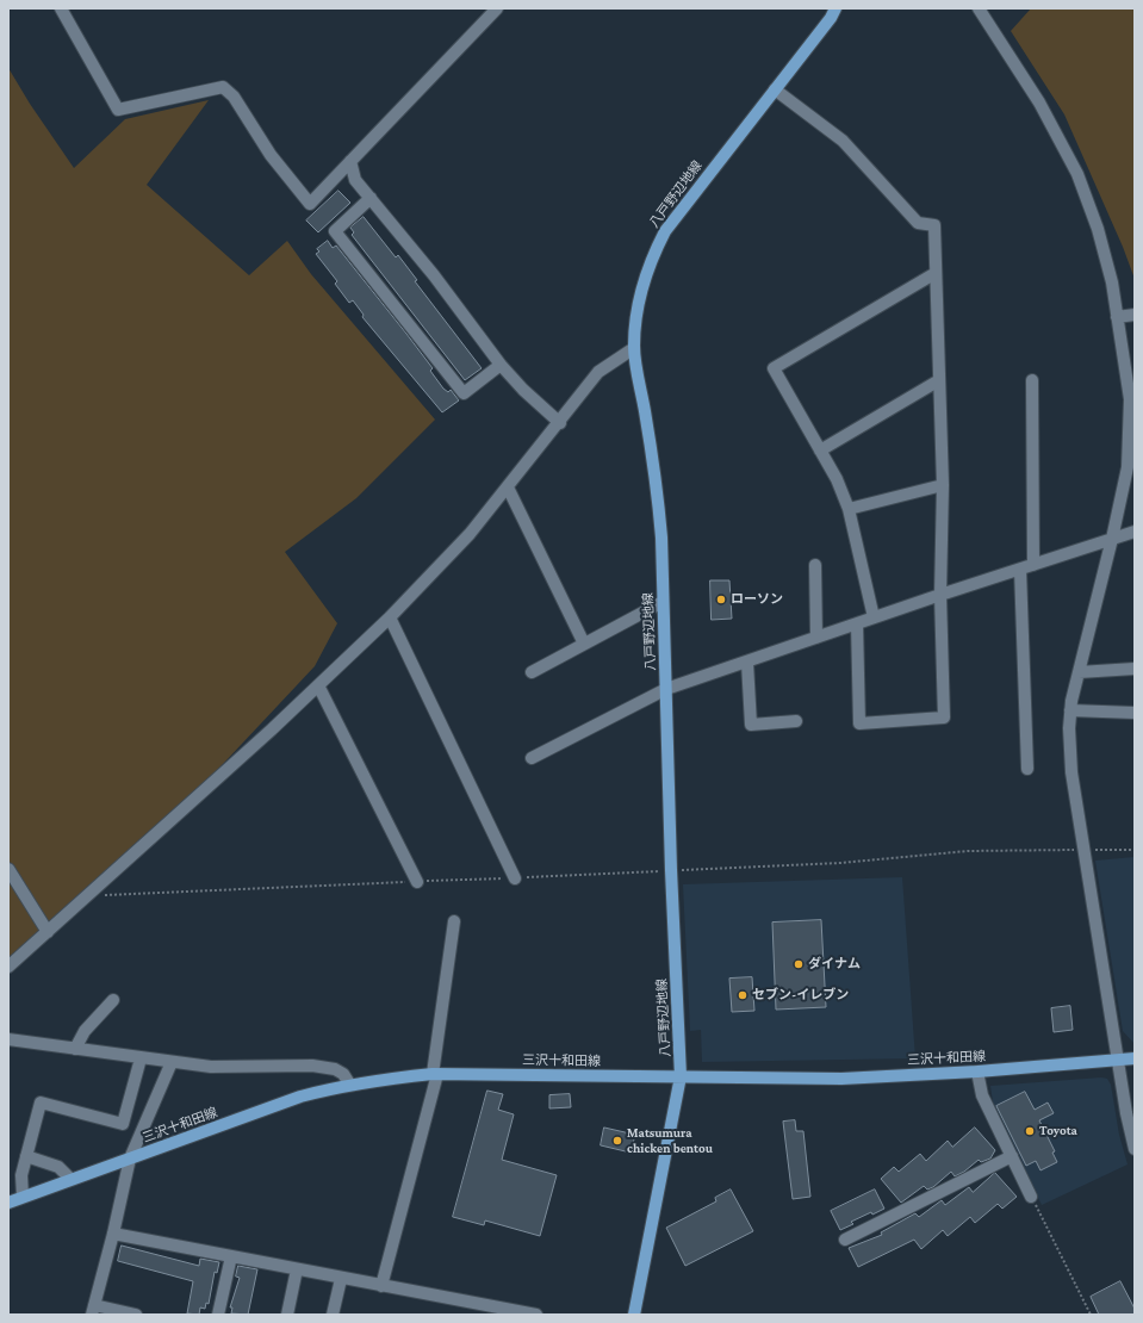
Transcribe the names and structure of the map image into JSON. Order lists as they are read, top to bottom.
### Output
{
  "streets": {
    "main road": ["八戸野辺地線", "三沢十和田線"]
  },
  "crossings": [
    ["八戸野辺地線", "三沢十和田線"]
  ],
  "places": [
    "ローソン",
    "ダイナム",
    "セブン-イレブン",
    "Toyota",
    "Matsumura chicken bentou"
  ]
}
